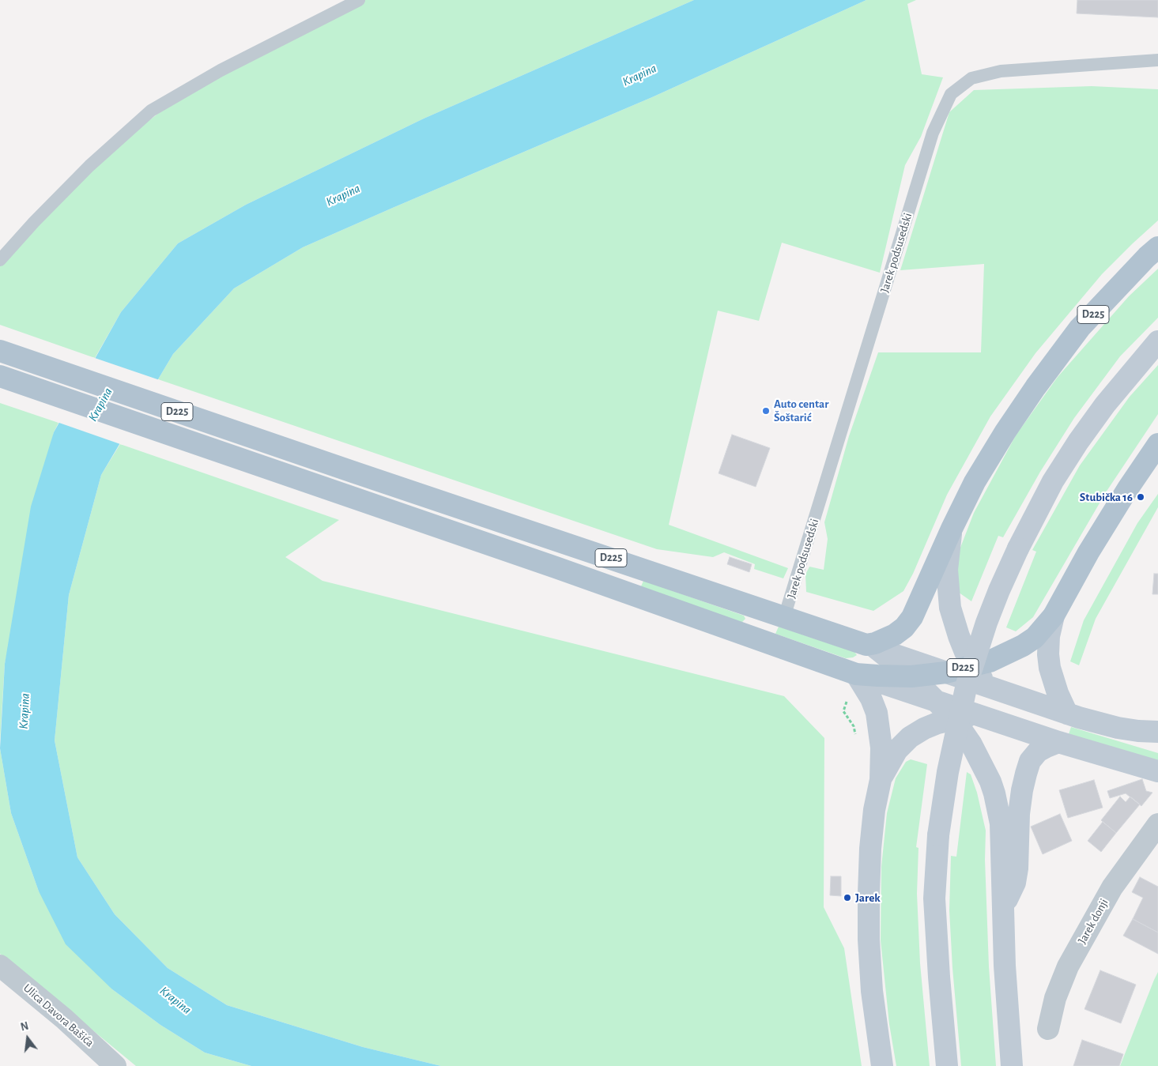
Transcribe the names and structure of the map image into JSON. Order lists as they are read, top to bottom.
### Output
{
  "streets": {
    "main road": ["D225"],
    "street": ["Jarek donji", "Ulica Davora Bašića"],
    "lane": ["Jarek podsusedski"]
  },
  "crossings": [
    ["Jarek podsusedski", "D225"]
  ],
  "water": ["Krapina"],
  "places": ["Auto centar Šoštarić", "Stubička 16", "Jarek"],
  "north": "top"
}
